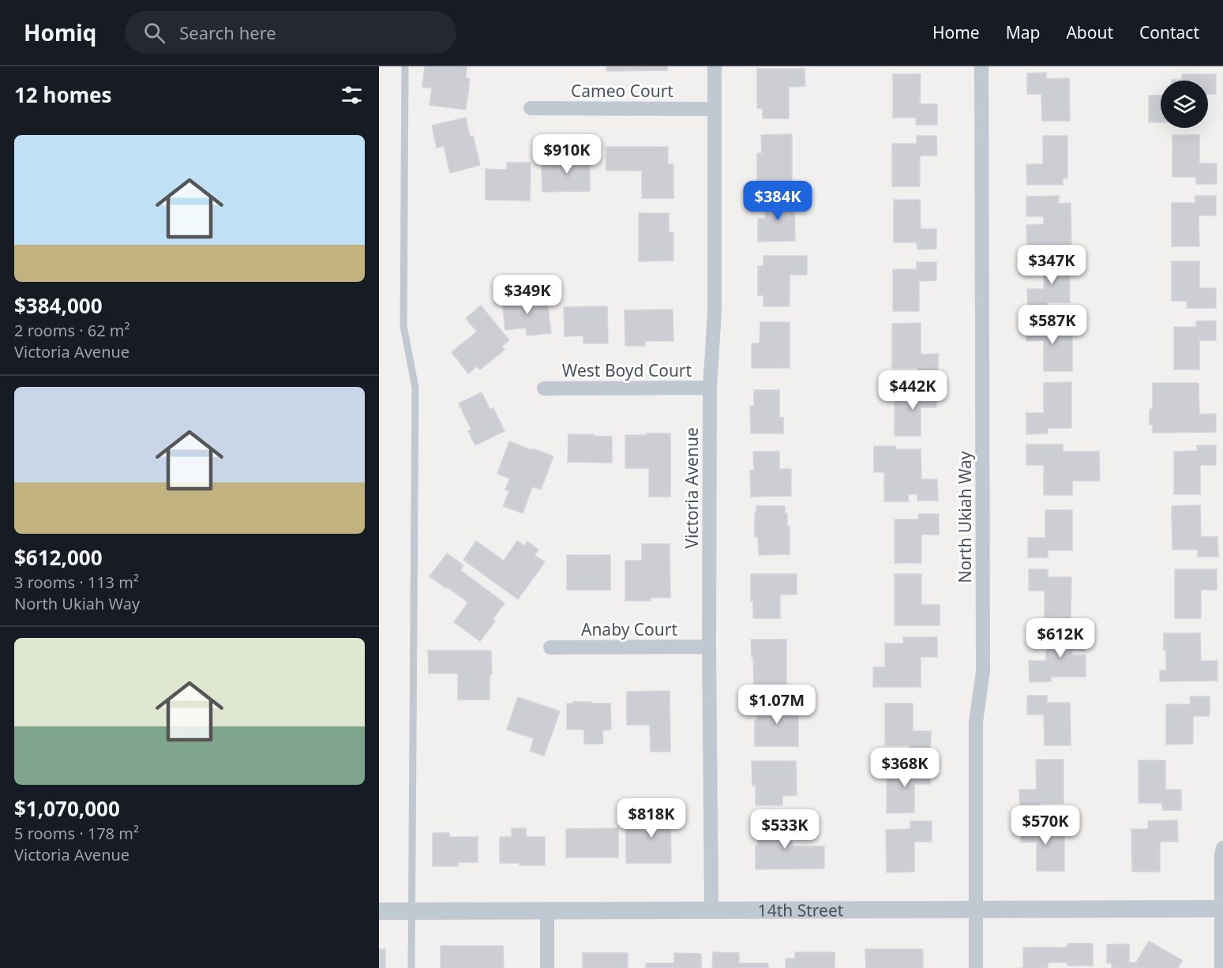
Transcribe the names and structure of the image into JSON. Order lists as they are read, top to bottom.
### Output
{
  "streets": {
    "street": [
      "Cameo Court",
      "West Boyd Court",
      "Victoria Avenue",
      "North Ukiah Way",
      "Anaby Court",
      "14th Street"
    ]
  },
  "crossings": [
    ["Cameo Court", "Victoria Avenue"],
    ["West Boyd Court", "Victoria Avenue"],
    ["Victoria Avenue", "Anaby Court"],
    ["Victoria Avenue", "14th Street"],
    ["North Ukiah Way", "14th Street"]
  ],
  "page": {
    "header": "Homiq",
    "search": "Search here",
    "nav": [
      "Home",
      "Map",
      "About",
      "Contact"
    ],
    "heading": "12 homes",
    "list": [
      {
        "name": "$384,000",
        "note": "2 rooms · 62 m² · Victoria Avenue"
      },
      {
        "name": "$612,000",
        "note": "3 rooms · 113 m² · North Ukiah Way"
      },
      {
        "name": "$1,070,000",
        "note": "5 rooms · 178 m² · Victoria Avenue"
      }
    ],
    "price": [
      "$910K",
      "$384K",
      "$347K",
      "$349K",
      "$587K",
      "$442K",
      "$612K",
      "$1.07M",
      "$368K",
      "$818K",
      "$570K",
      "$533K"
    ]
  }
}
